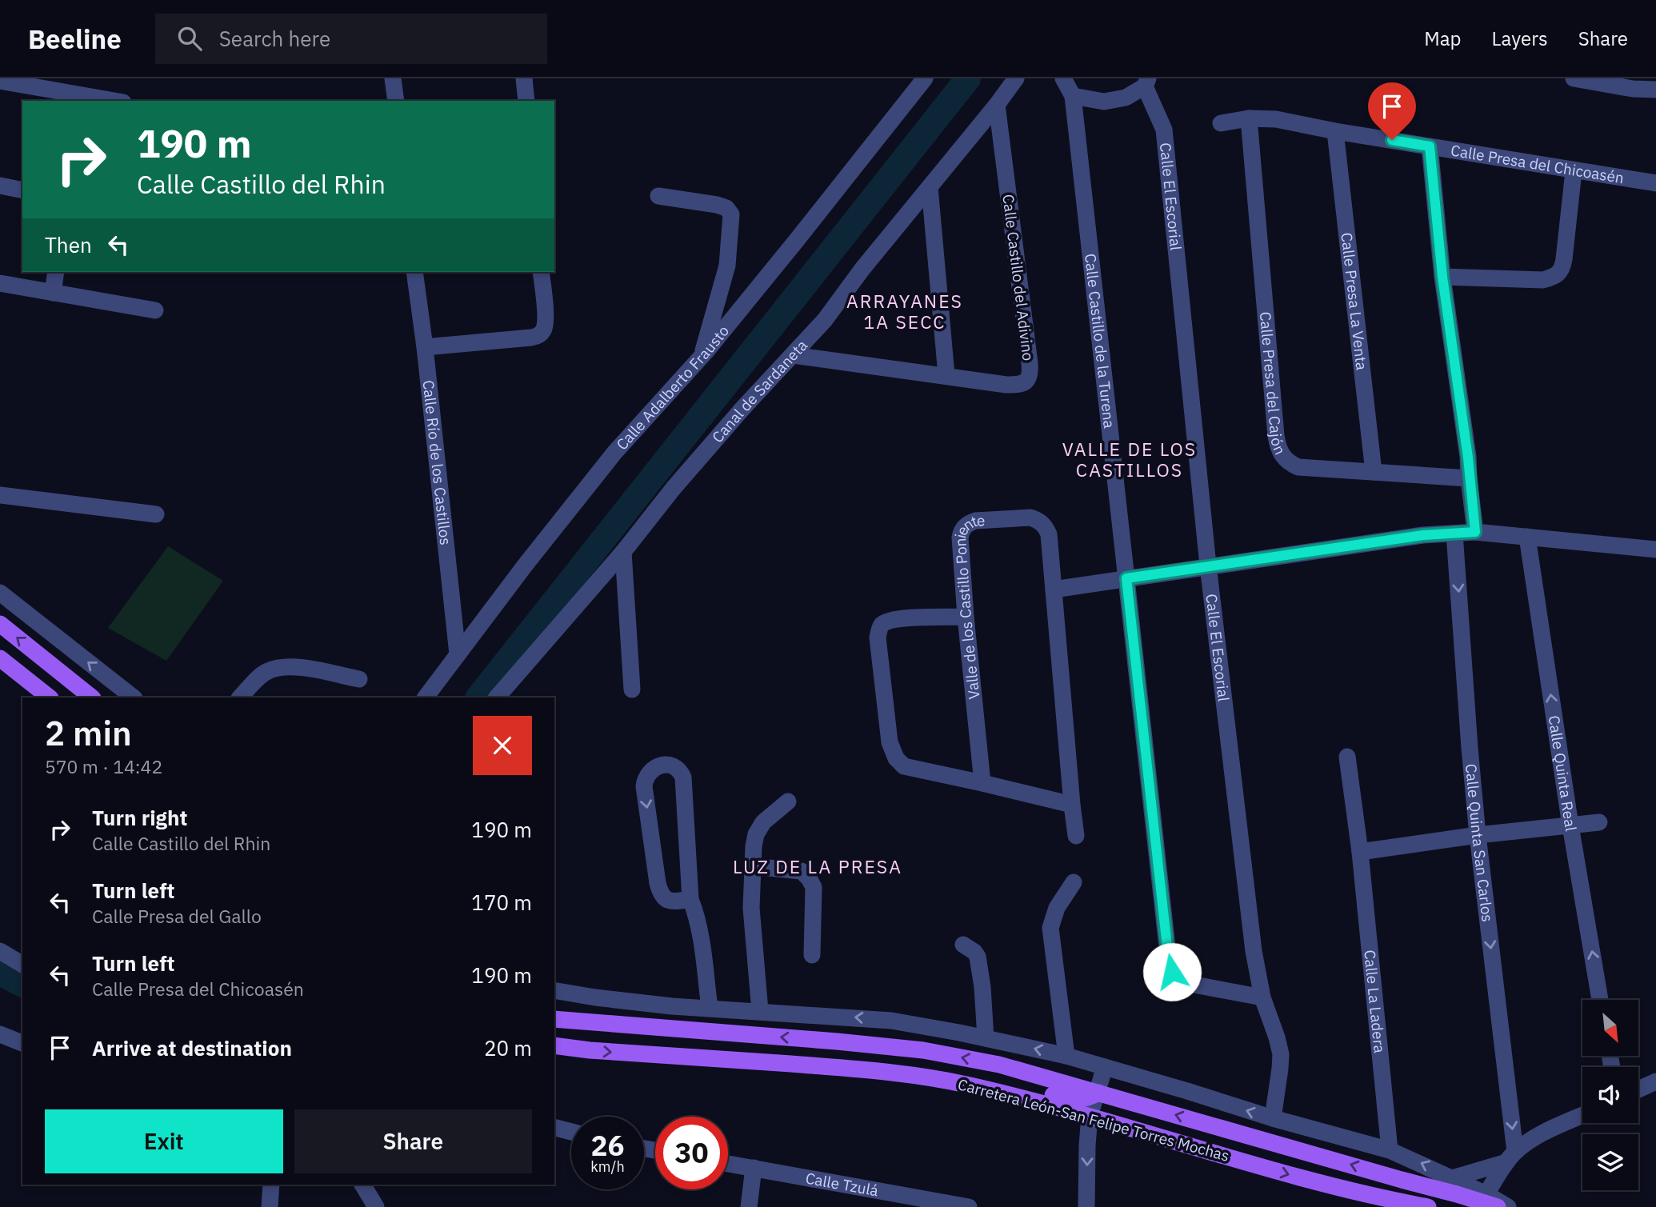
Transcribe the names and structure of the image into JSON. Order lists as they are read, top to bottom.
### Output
{
  "streets": {
    "main road": ["Carretera León-San Felipe Torres Mochas"],
    "street": [
      "Calle Presa del Chicoasén",
      "Calle El Escorial",
      "Calle Castillo del Adivino",
      "Calle Presa La Venta",
      "Calle Castillo de la Turena",
      "Calle Presa del Cajón",
      "Calle Adalberto Frausto",
      "Canal de Sardaneta",
      "Calle Río de los Castillos",
      "Valle de los Castillo Poniente",
      "Calle Quinta Real",
      "Calle Quinta San Carlos",
      "Calle La Ladera",
      "Calle Tzulá"
    ]
  },
  "crossings": [
    ["Calle Presa del Chicoasén", "Calle Presa La Venta"],
    ["Calle Presa del Chicoasén", "Calle Presa del Cajón"],
    ["Calle El Escorial", "Calle Castillo de la Turena"],
    ["Calle Castillo del Adivino", "Canal de Sardaneta"],
    ["Calle Presa La Venta", "Calle Presa del Cajón"],
    ["Calle Adalberto Frausto", "Calle Río de los Castillos"]
  ],
  "one_way": ["Calle Quinta Real", "Calle Quinta San Carlos"],
  "districts": ["ARRAYANES 1A SECC", "VALLE DE LOS CASTILLOS", "LUZ DE LA PRESA"],
  "north": "bottom right",
  "page": {
    "header": "Beeline",
    "search": "Search here",
    "nav": ["Map", "Layers", "Share"],
    "turn": ["190 m", "Calle Castillo del Rhin"],
    "then": "Then",
    "heading": ["2 min", "570 m · 14:42"],
    "list": [
      {
        "name": "Turn right",
        "note": "Calle Castillo del Rhin",
        "value": "190 m"
      },
      {
        "name": "Turn left",
        "note": "Calle Presa del Gallo",
        "value": "170 m"
      },
      {
        "name": "Turn left",
        "note": "Calle Presa del Chicoasén",
        "value": "190 m"
      },
      {
        "name": "Arrive at destination",
        "value": "20 m"
      }
    ],
    "buttons": ["Exit", "Share"],
    "speed": "26 km/h",
    "limit": "30"
  }
}
